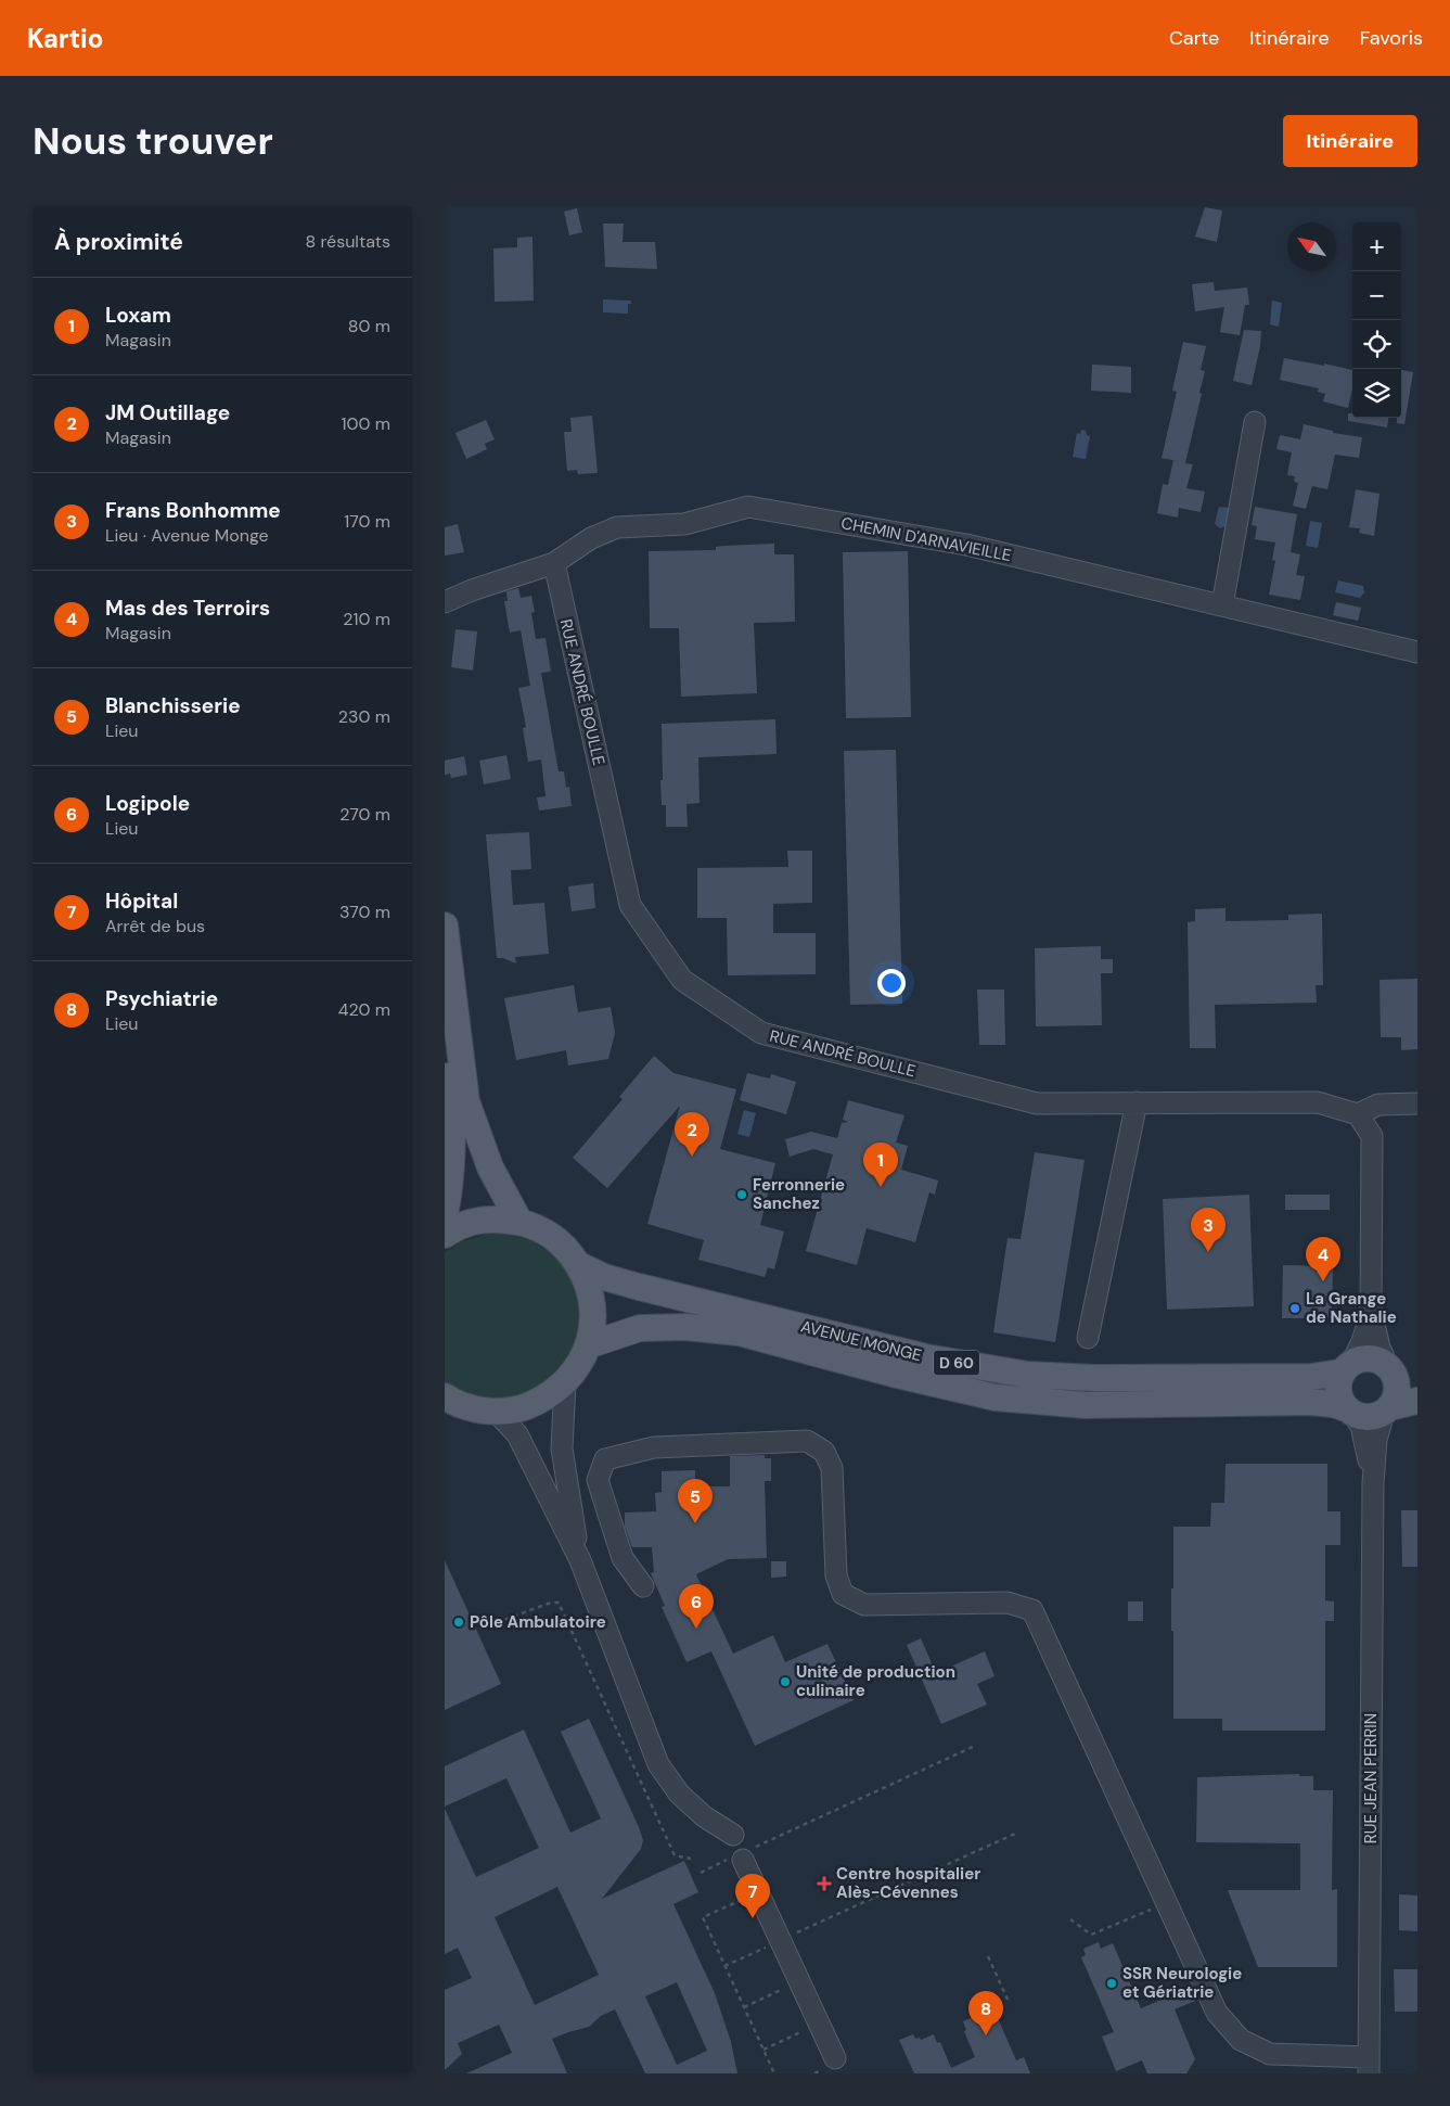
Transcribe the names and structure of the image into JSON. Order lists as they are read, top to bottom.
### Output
{
  "streets": {
    "main road": ["AVENUE MONGE", "D 60"],
    "street": ["CHEMIN D'ARNAVIEILLE", "RUE ANDRÉ BOULLE", "RUE JEAN PERRIN"]
  },
  "crossings": [
    ["CHEMIN D'ARNAVIEILLE", "RUE ANDRÉ BOULLE"],
    ["AVENUE MONGE", "RUE JEAN PERRIN"]
  ],
  "places": {
    "other": [
      "Ferronnerie Sanchez",
      "La Grange de Nathalie",
      "Pôle Ambulatoire",
      "Unité de production culinaire",
      "SSR Neurologie et Gériatrie"
    ],
    "health": ["Centre hospitalier Alès-Cévennes"]
  },
  "north": "top left",
  "page": {
    "header": "Kartio",
    "nav": ["Carte", "Itinéraire", "Favoris"],
    "buttons": "Itinéraire",
    "title": "Nous trouver",
    "heading": ["À proximité", "8 résultats"],
    "map_buttons": ["+", "−"],
    "list": [
      {
        "mark": "1",
        "name": "Loxam",
        "note": "Magasin",
        "value": "80 m"
      },
      {
        "mark": "2",
        "name": "JM Outillage",
        "note": "Magasin",
        "value": "100 m"
      },
      {
        "mark": "3",
        "name": "Frans Bonhomme",
        "note": "Lieu · Avenue Monge",
        "value": "170 m"
      },
      {
        "mark": "4",
        "name": "Mas des Terroirs",
        "note": "Magasin",
        "value": "210 m"
      },
      {
        "mark": "5",
        "name": "Blanchisserie",
        "note": "Lieu",
        "value": "230 m"
      },
      {
        "mark": "6",
        "name": "Logipole",
        "note": "Lieu",
        "value": "270 m"
      },
      {
        "mark": "7",
        "name": "Hôpital",
        "note": "Arrêt de bus",
        "value": "370 m"
      },
      {
        "mark": "8",
        "name": "Psychiatrie",
        "note": "Lieu",
        "value": "420 m"
      }
    ],
    "pins": [
      "2",
      "1",
      "3",
      "4",
      "5",
      "6",
      "7",
      "8"
    ]
  }
}
